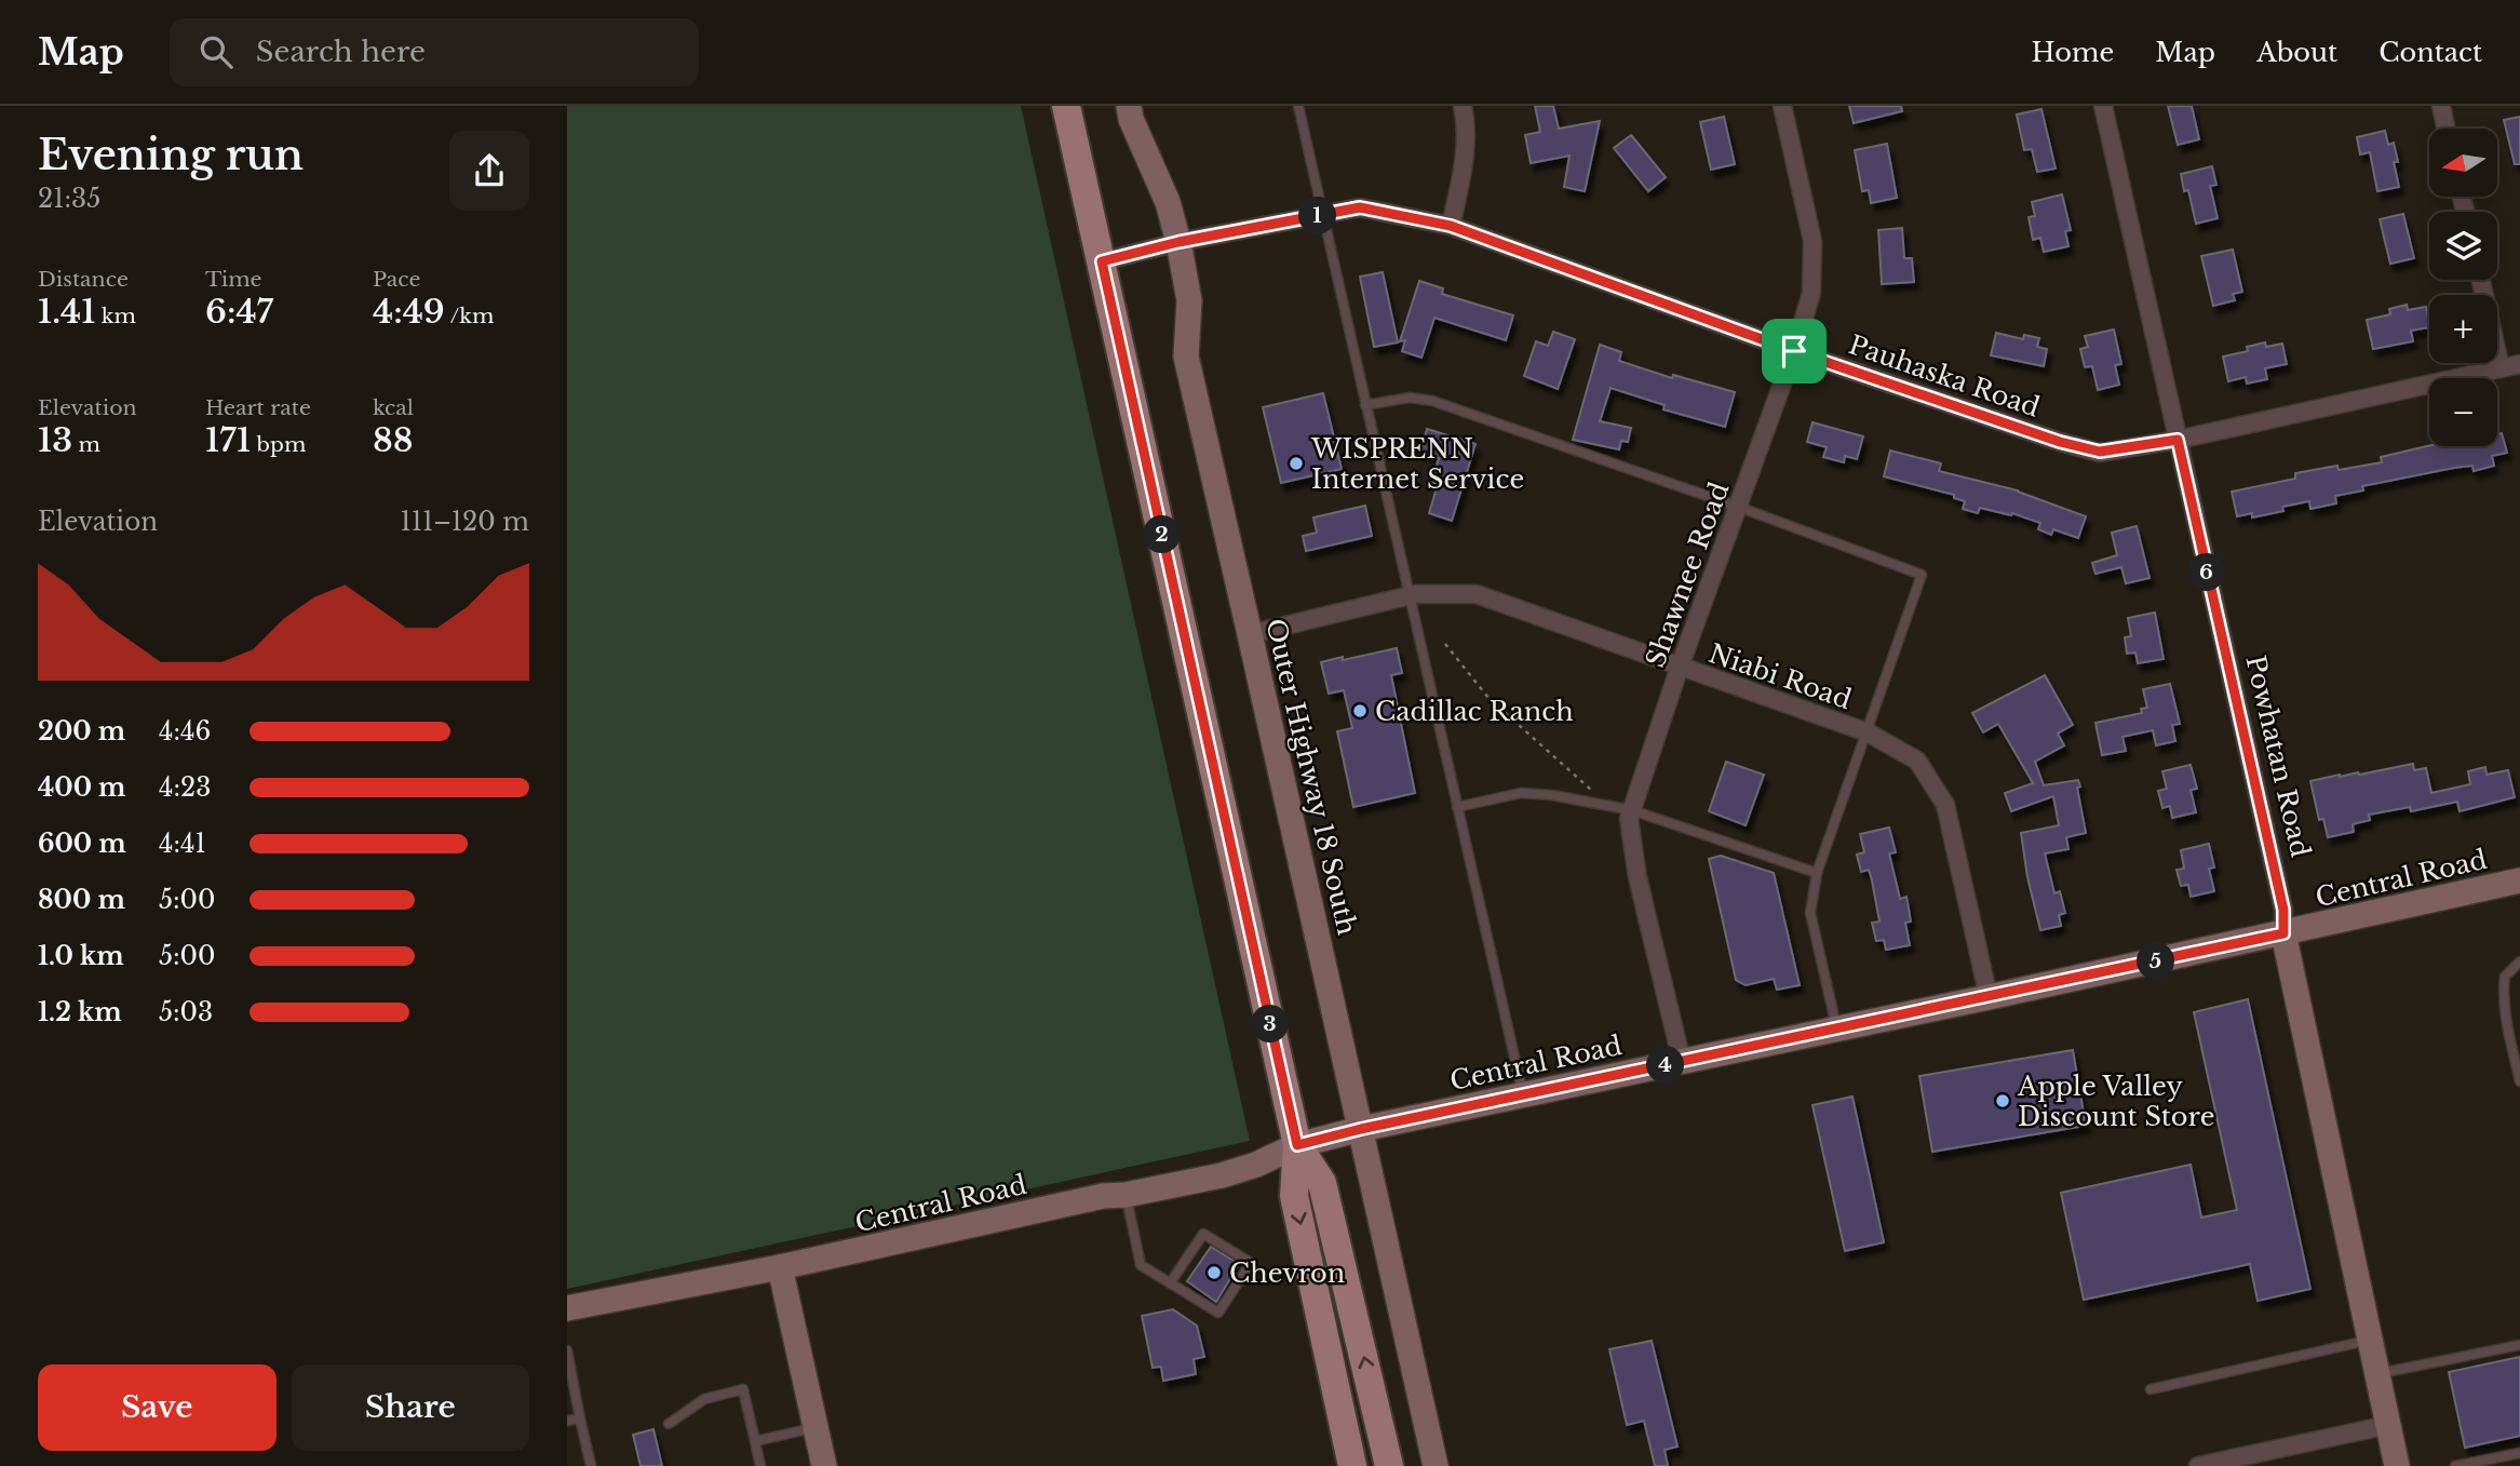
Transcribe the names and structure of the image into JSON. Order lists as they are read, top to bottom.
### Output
{
  "streets": {
    "street": [
      "Pauhaska Road",
      "Shawnee Road",
      "Niabi Road",
      "Powhatan Road",
      "Outer Highway 18 South",
      "Central Road"
    ]
  },
  "crossings": [
    ["Pauhaska Road", "Shawnee Road"],
    ["Pauhaska Road", "Powhatan Road"],
    ["Pauhaska Road", "Outer Highway 18 South"],
    ["Shawnee Road", "Niabi Road"],
    ["Shawnee Road", "Central Road"],
    ["Niabi Road", "Outer Highway 18 South"],
    ["Niabi Road", "Central Road"],
    ["Powhatan Road", "Central Road"],
    ["Outer Highway 18 South", "Central Road"]
  ],
  "places": [
    "WISPRENN Internet Service",
    "Cadillac Ranch",
    "Apple Valley Discount Store",
    "Chevron"
  ],
  "north": "left",
  "page": {
    "header": "Map",
    "search": "Search here",
    "nav": [
      "Home",
      "Map",
      "About",
      "Contact"
    ],
    "heading": ["Evening run", "21:35"],
    "map_buttons": ["+", "−"],
    "pins": [
      "1",
      "2",
      "6",
      "5",
      "3",
      "4"
    ],
    "stats": [
      ["Distance", "1.41 km"],
      ["Time", "6:47"],
      ["Pace", "4:49 /km"],
      ["Elevation", "13 m"],
      ["Heart rate", "171 bpm"],
      ["kcal", "88"]
    ],
    "chart": ["Elevation", "111–120 m"],
    "list": [
      {
        "name": "200 m",
        "note": "4:46"
      },
      {
        "name": "400 m",
        "note": "4:23"
      },
      {
        "name": "600 m",
        "note": "4:41"
      },
      {
        "name": "800 m",
        "note": "5:00"
      },
      {
        "name": "1.0 km",
        "note": "5:00"
      },
      {
        "name": "1.2 km",
        "note": "5:03"
      }
    ],
    "buttons": ["Save", "Share"]
  }
}
